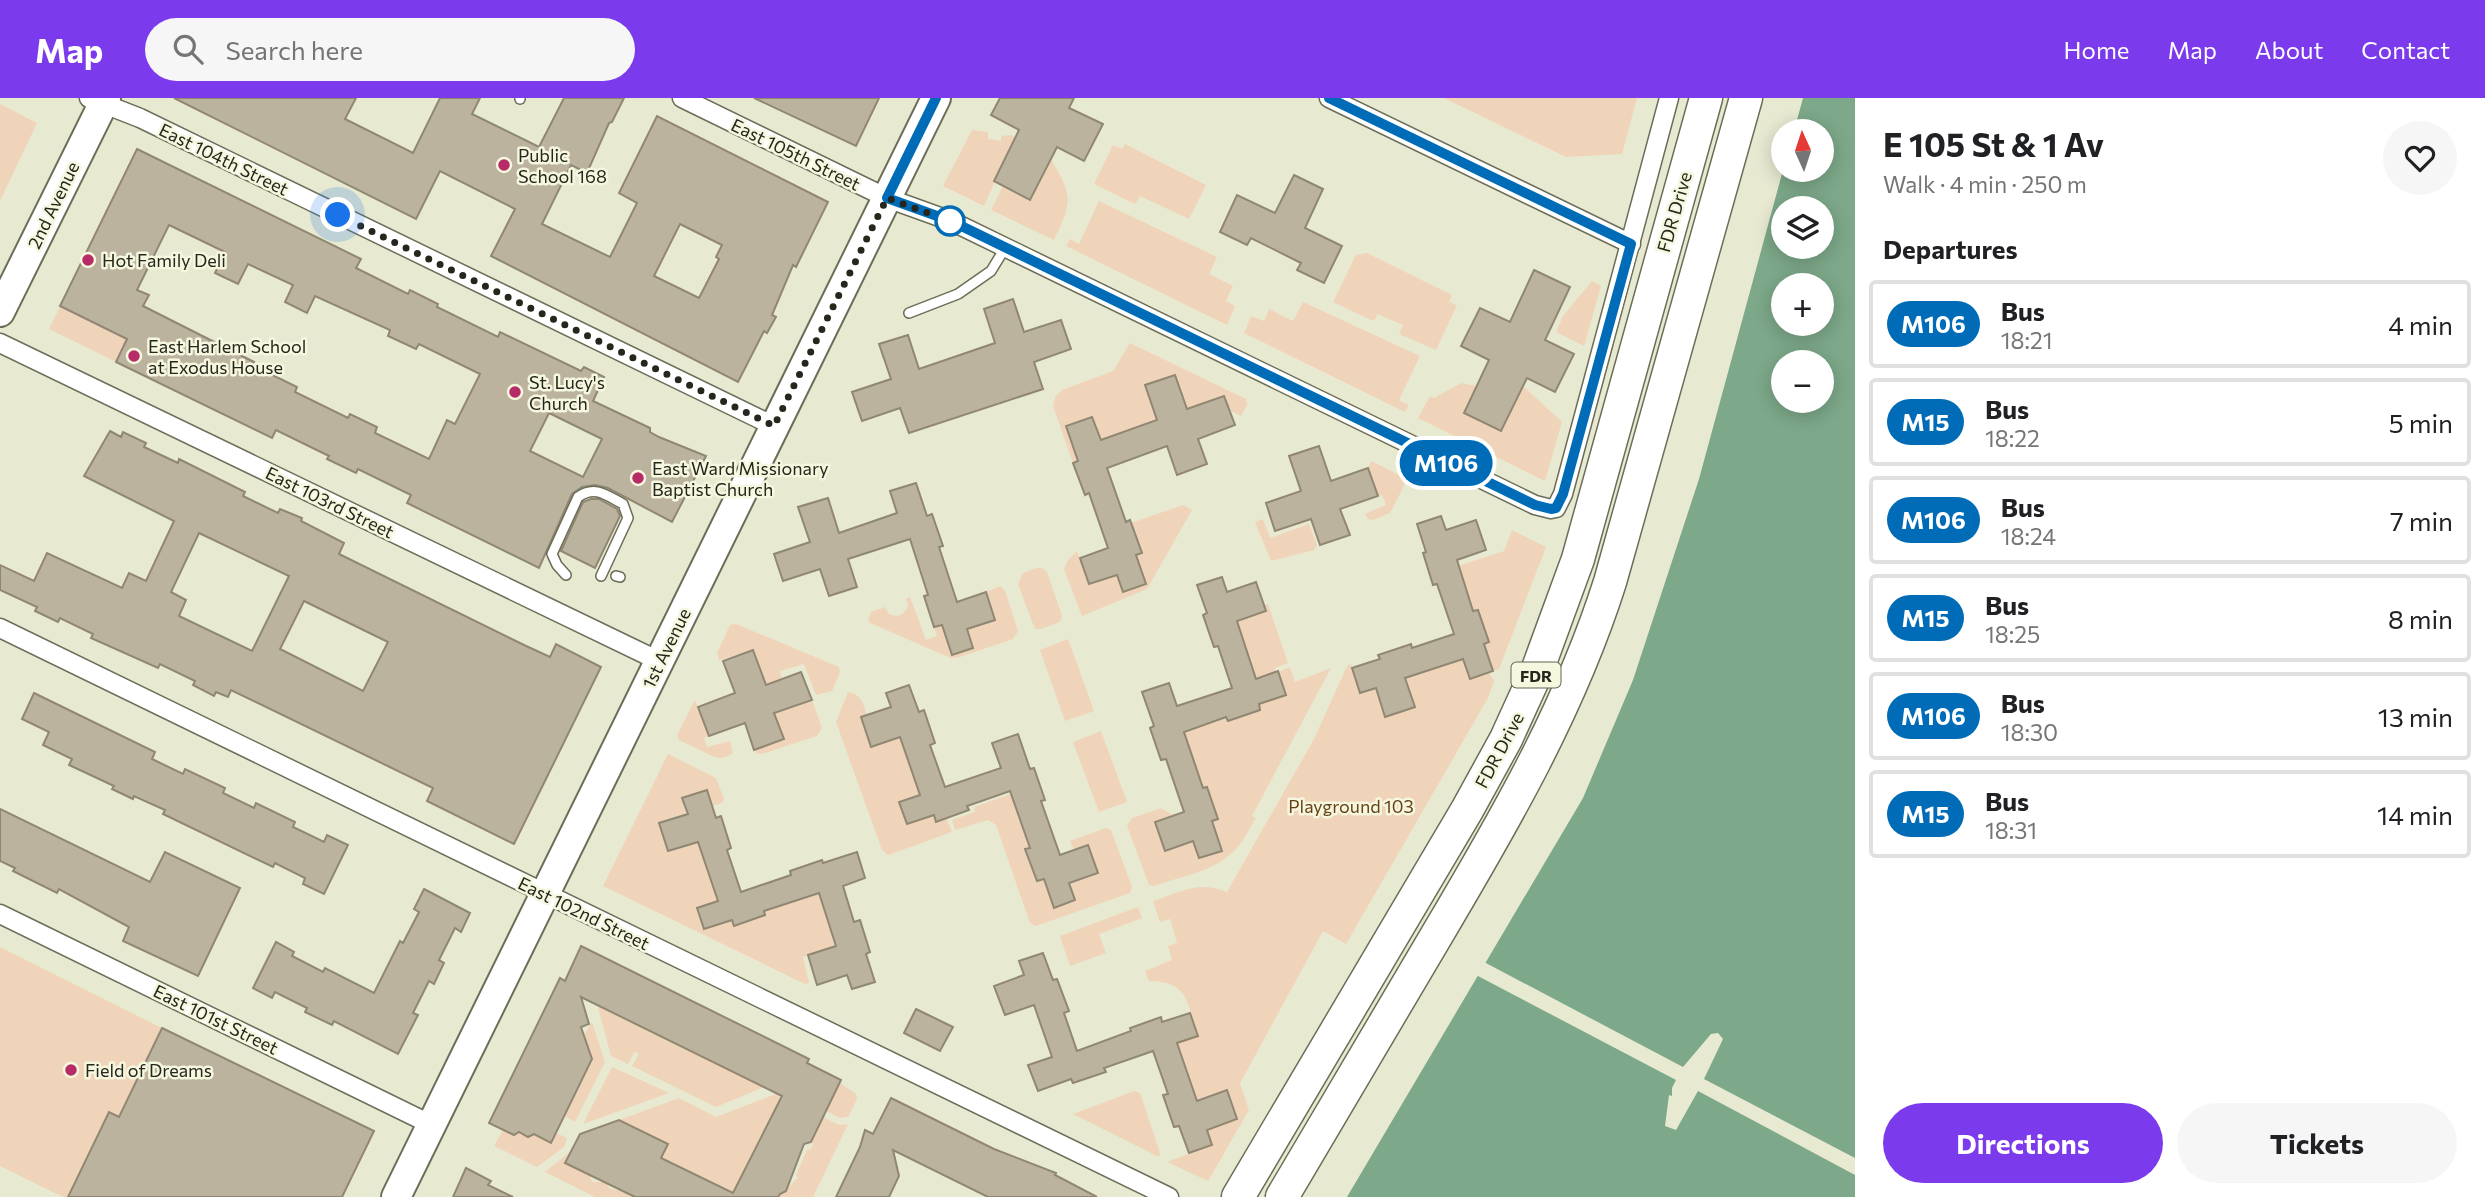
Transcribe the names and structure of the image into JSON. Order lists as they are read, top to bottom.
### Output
{
  "streets": {
    "highway": ["FDR Drive", "FDR"],
    "main road": ["2nd Avenue", "1st Avenue"],
    "street": [
      "East 105th Street",
      "East 104th Street",
      "East 103rd Street",
      "East 102nd Street",
      "East 101st Street"
    ]
  },
  "crossings": [
    ["East 105th Street", "FDR Drive"],
    ["East 105th Street", "1st Avenue"],
    ["East 104th Street", "2nd Avenue"],
    ["East 104th Street", "1st Avenue"],
    ["East 103rd Street", "1st Avenue"],
    ["1st Avenue", "East 102nd Street"],
    ["1st Avenue", "East 101st Street"]
  ],
  "parks": ["Playground 103"],
  "places": [
    "Public School 168",
    "Hot Family Deli",
    "East Harlem School at Exodus House",
    "St. Lucy's Church",
    "East Ward Missionary Baptist Church",
    "Field of Dreams"
  ],
  "lines": ["bus line M106"],
  "north": "top",
  "page": {
    "header": "Map",
    "search": "Search here",
    "nav": [
      "Home",
      "Map",
      "About",
      "Contact"
    ],
    "on_map": "M106",
    "heading": [
      ["E 105 St & 1 Av", "Walk · 4 min · 250 m"],
      "Departures"
    ],
    "map_buttons": ["+", "−"],
    "list": [
      {
        "mark": "M106",
        "name": "Bus",
        "note": "18:21",
        "value": "4 min"
      },
      {
        "mark": "M15",
        "name": "Bus",
        "note": "18:22",
        "value": "5 min"
      },
      {
        "mark": "M106",
        "name": "Bus",
        "note": "18:24",
        "value": "7 min"
      },
      {
        "mark": "M15",
        "name": "Bus",
        "note": "18:25",
        "value": "8 min"
      },
      {
        "mark": "M106",
        "name": "Bus",
        "note": "18:30",
        "value": "13 min"
      },
      {
        "mark": "M15",
        "name": "Bus",
        "note": "18:31",
        "value": "14 min"
      }
    ],
    "buttons": ["Directions", "Tickets"]
  }
}
